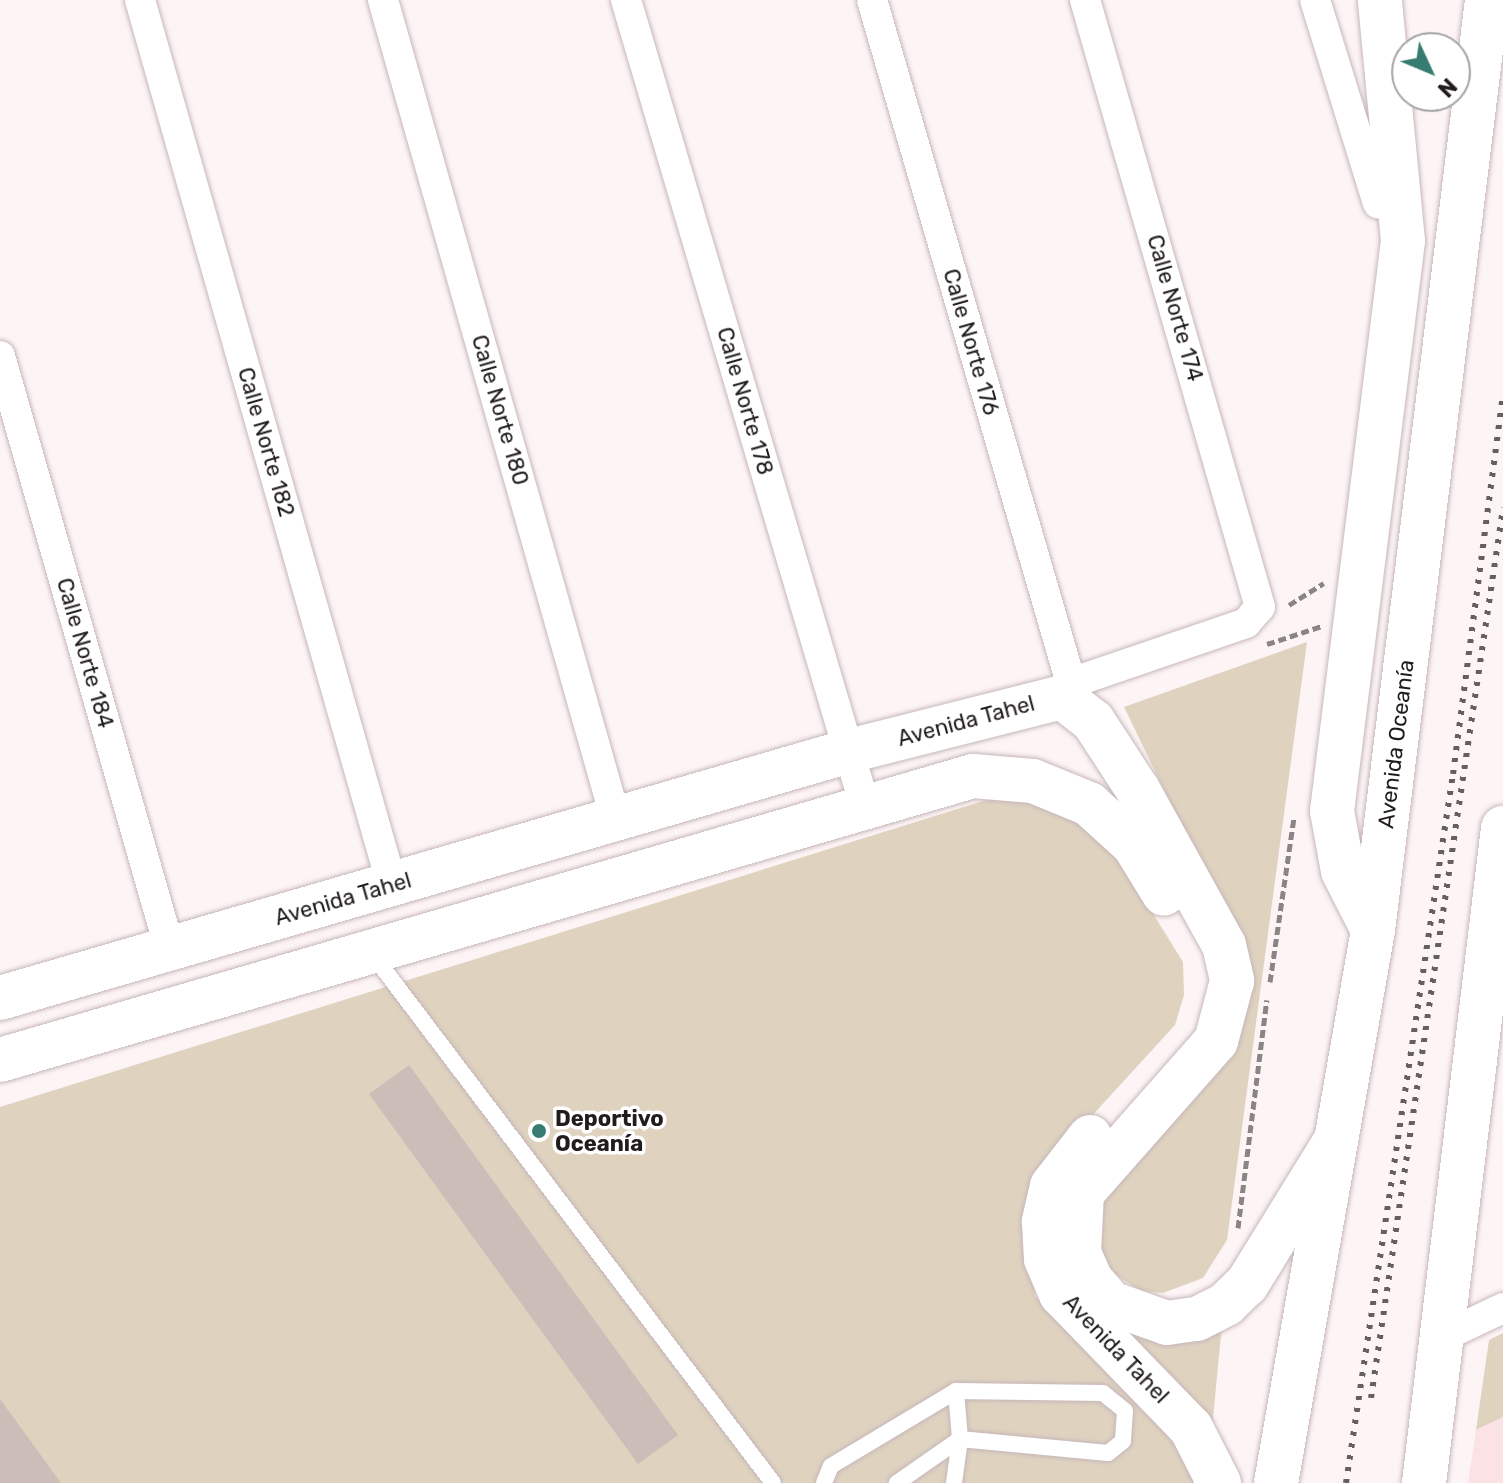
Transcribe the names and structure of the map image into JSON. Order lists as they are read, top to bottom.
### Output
{
  "streets": {
    "main road": ["Avenida Tahel", "Avenida Oceanía"],
    "street": [
      "Calle Norte 174",
      "Calle Norte 176",
      "Calle Norte 178",
      "Calle Norte 180",
      "Calle Norte 182",
      "Calle Norte 184"
    ]
  },
  "crossings": [
    ["Calle Norte 174", "Avenida Tahel"],
    ["Calle Norte 176", "Avenida Tahel"],
    ["Calle Norte 178", "Avenida Tahel"],
    ["Calle Norte 180", "Avenida Tahel"],
    ["Calle Norte 182", "Avenida Tahel"],
    ["Calle Norte 184", "Avenida Tahel"],
    ["Avenida Tahel", "Avenida Oceanía"]
  ],
  "places": ["Deportivo Oceanía"],
  "north": "bottom right"
}
